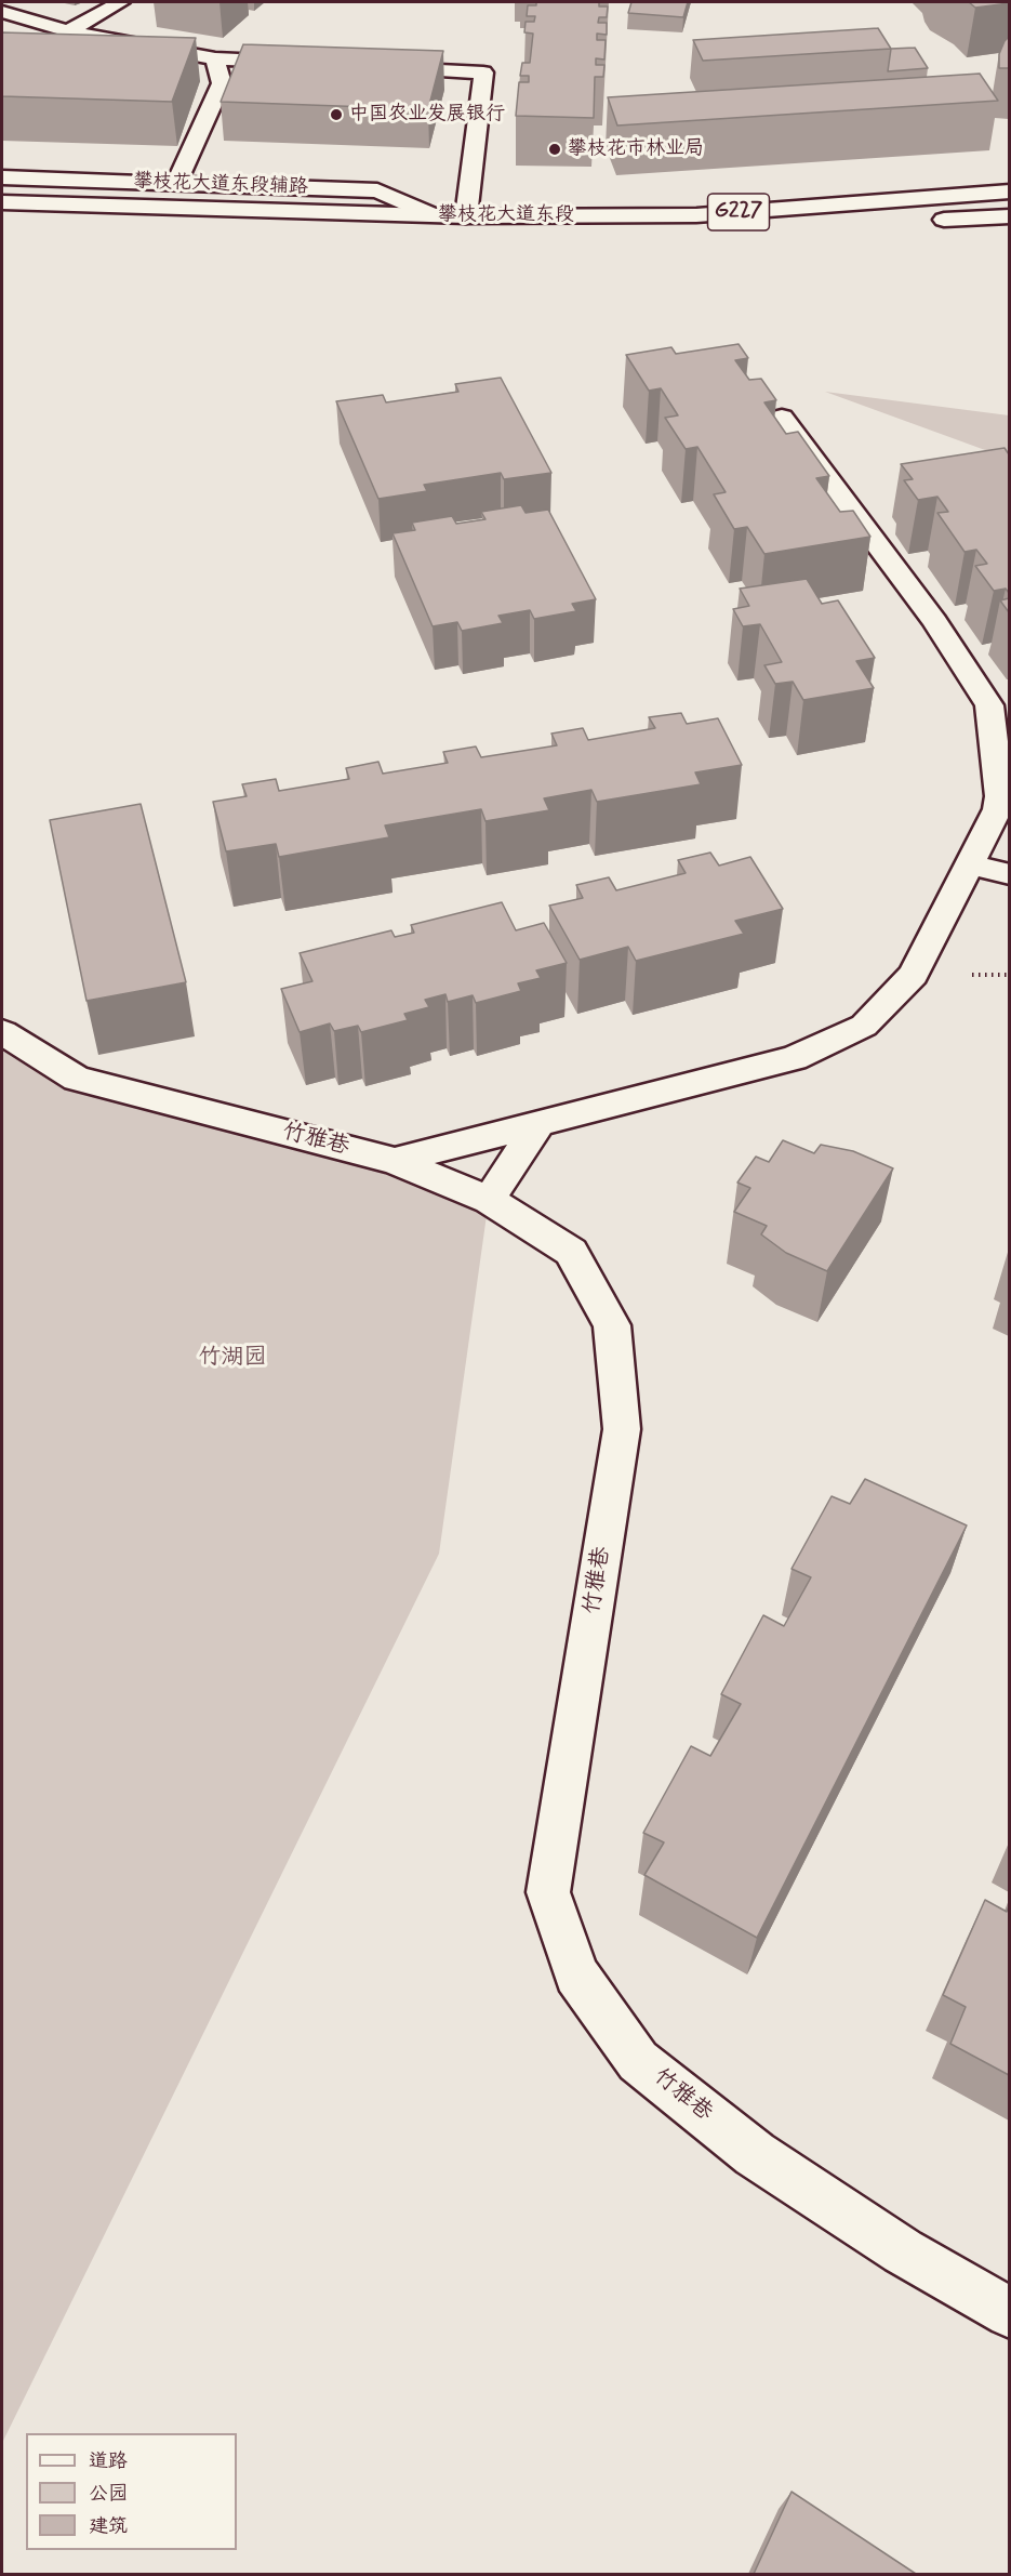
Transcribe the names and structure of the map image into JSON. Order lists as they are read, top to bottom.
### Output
{
  "streets": {
    "main road": [
      "攀枝花大道东段辅路",
      "G227",
      "攀枝花大道东段",
      "竹雅巷"
    ]
  },
  "crossings": [
    ["攀枝花大道东段辅路", "攀枝花大道东段"]
  ],
  "parks": ["竹湖园"],
  "places": ["中国农业发展银行", "攀枝花市林业局"],
  "legend": ["道路", "公园", "建筑"]
}
